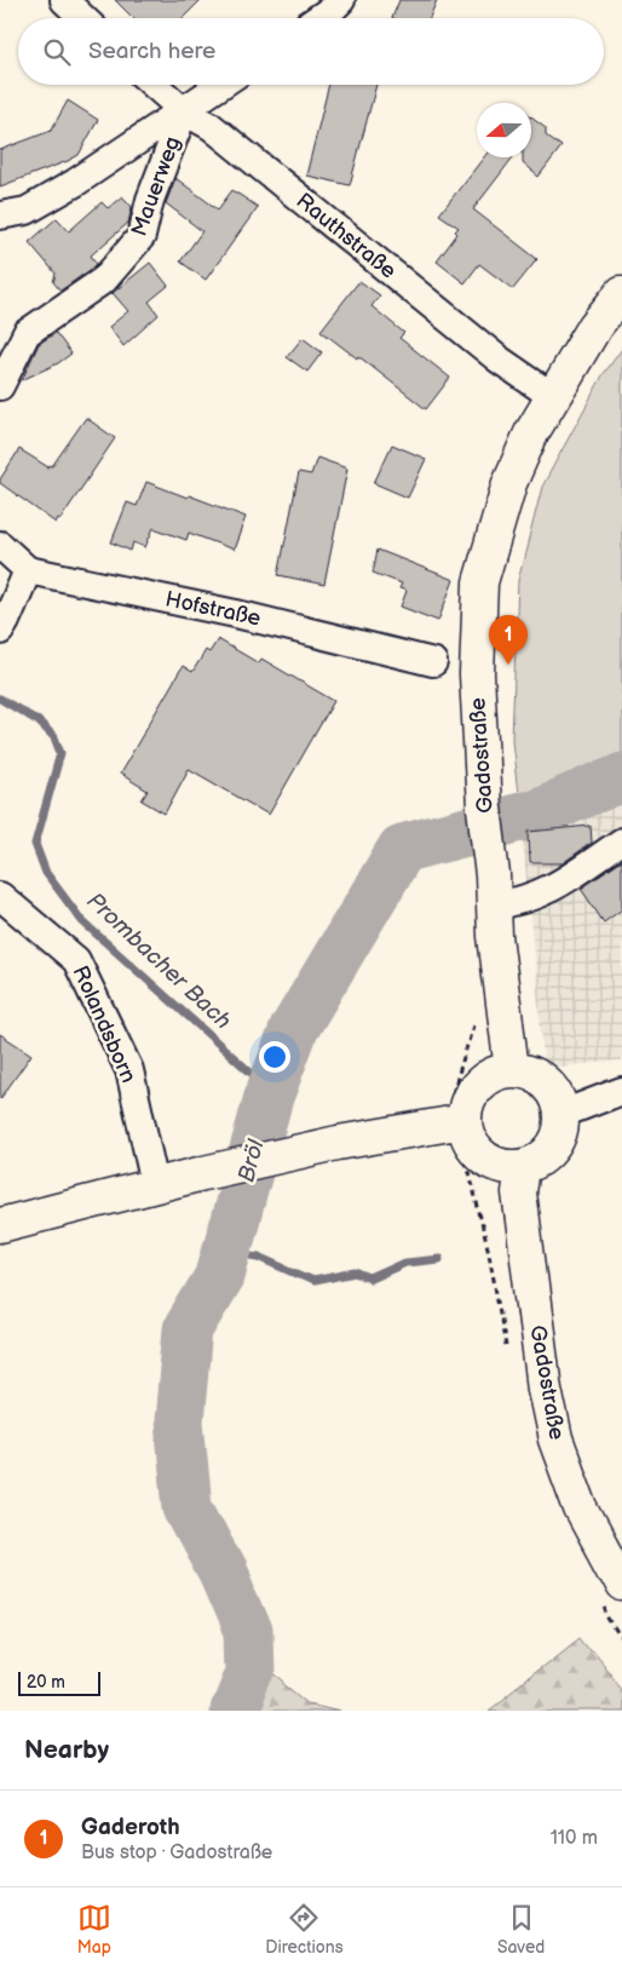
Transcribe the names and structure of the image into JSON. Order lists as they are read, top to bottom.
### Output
{
  "streets": {
    "main road": ["Gadostraße"],
    "street": [
      "Mauerweg",
      "Rauthstraße",
      "Hofstraße",
      "Rolandsborn"
    ]
  },
  "crossings": [
    ["Mauerweg", "Rauthstraße"],
    ["Rauthstraße", "Gadostraße"]
  ],
  "water": ["Prombacher Bach", "Bröl"],
  "scale_bar": "20 m",
  "north": "left",
  "page": {
    "search": "Search here",
    "pins": "1",
    "scale": "20 m",
    "heading": "Nearby",
    "list": [
      {
        "mark": "1",
        "name": "Gaderoth",
        "note": "Bus stop · Gadostraße",
        "value": "110 m"
      }
    ],
    "nav": ["Map", "Directions", "Saved"]
  }
}
